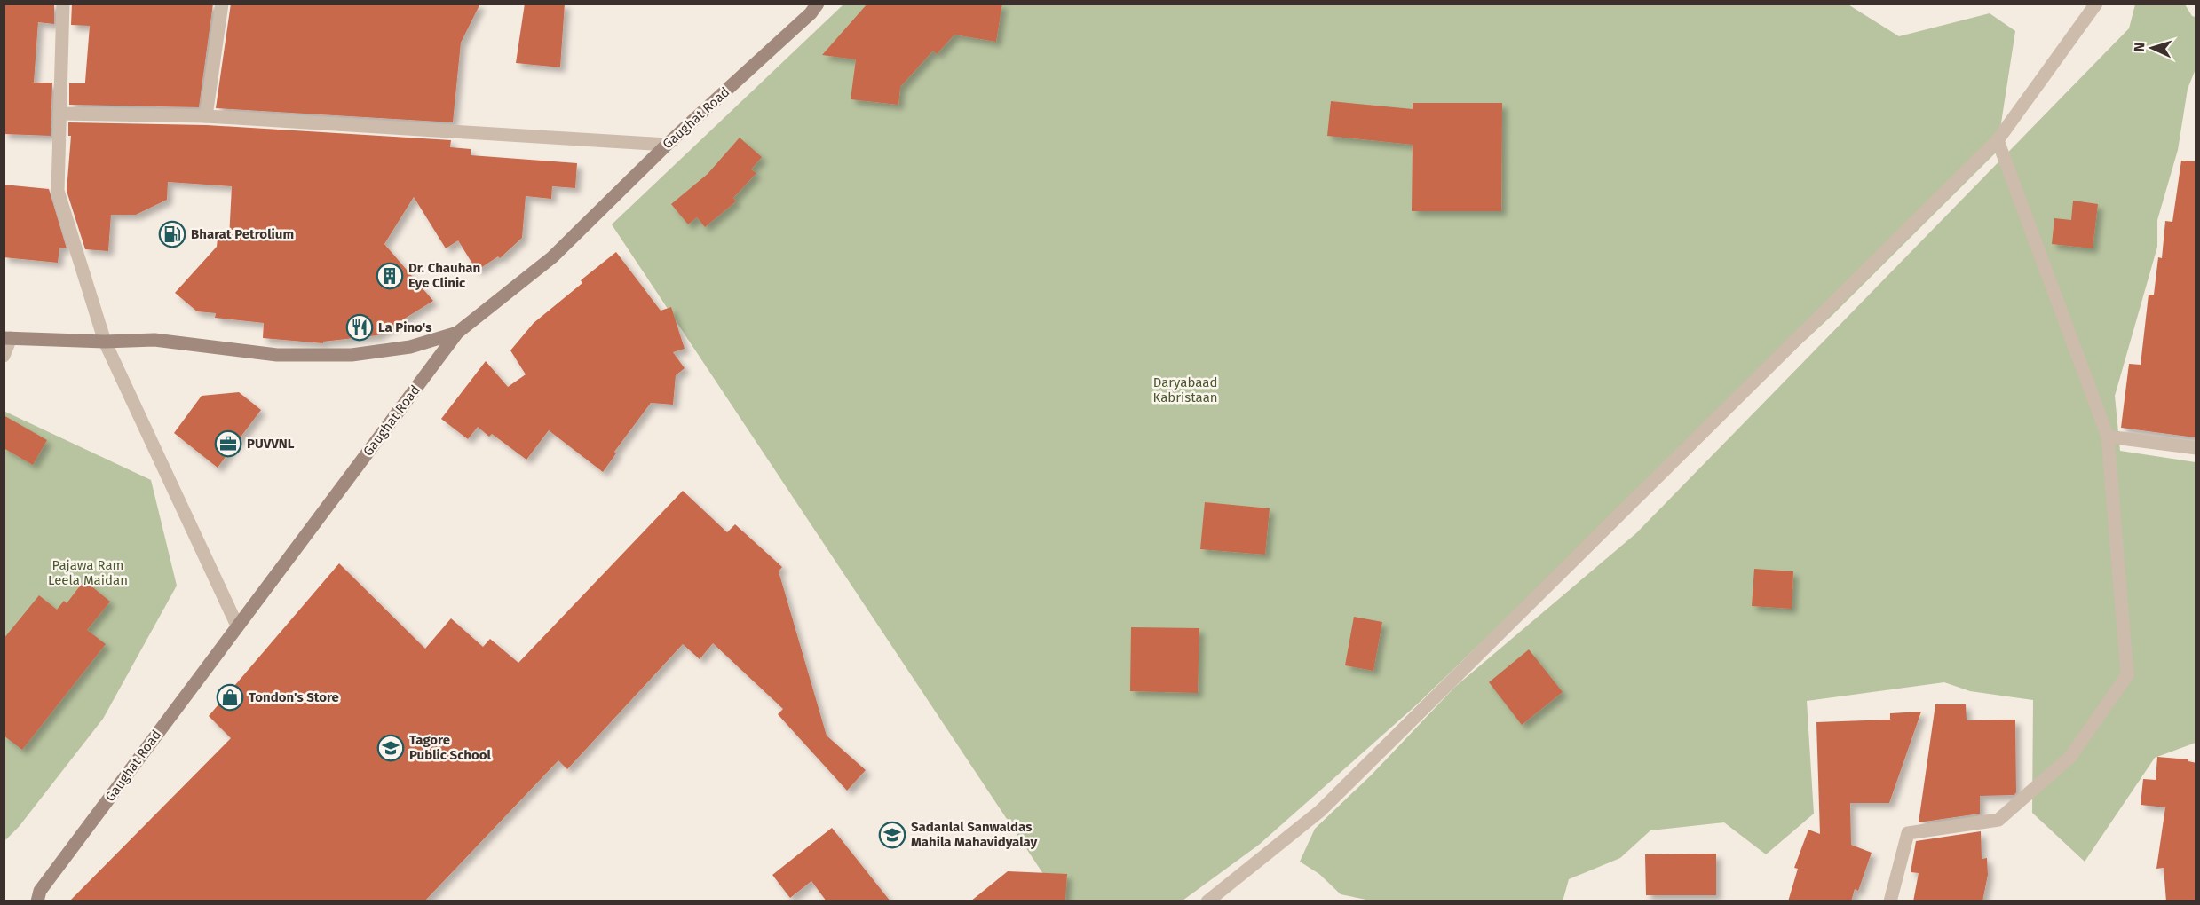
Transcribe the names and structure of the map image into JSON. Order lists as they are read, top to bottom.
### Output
{
  "streets": {
    "main road": ["Gaughat Road"]
  },
  "parks": ["Daryabaad Kabristaan", "Pajawa Ram Leela Maidan"],
  "places": {
    "fuel station": ["Bharat Petrolium"],
    "building": ["Dr. Chauhan Eye Clinic"],
    "restaurant": ["La Pino's"],
    "office": ["PUVVNL"],
    "shop": ["Tondon's Store"],
    "school or university": ["Tagore Public School", "Sadanlal Sanwaldas Mahila Mahavidyalay"]
  },
  "north": "left"
}
